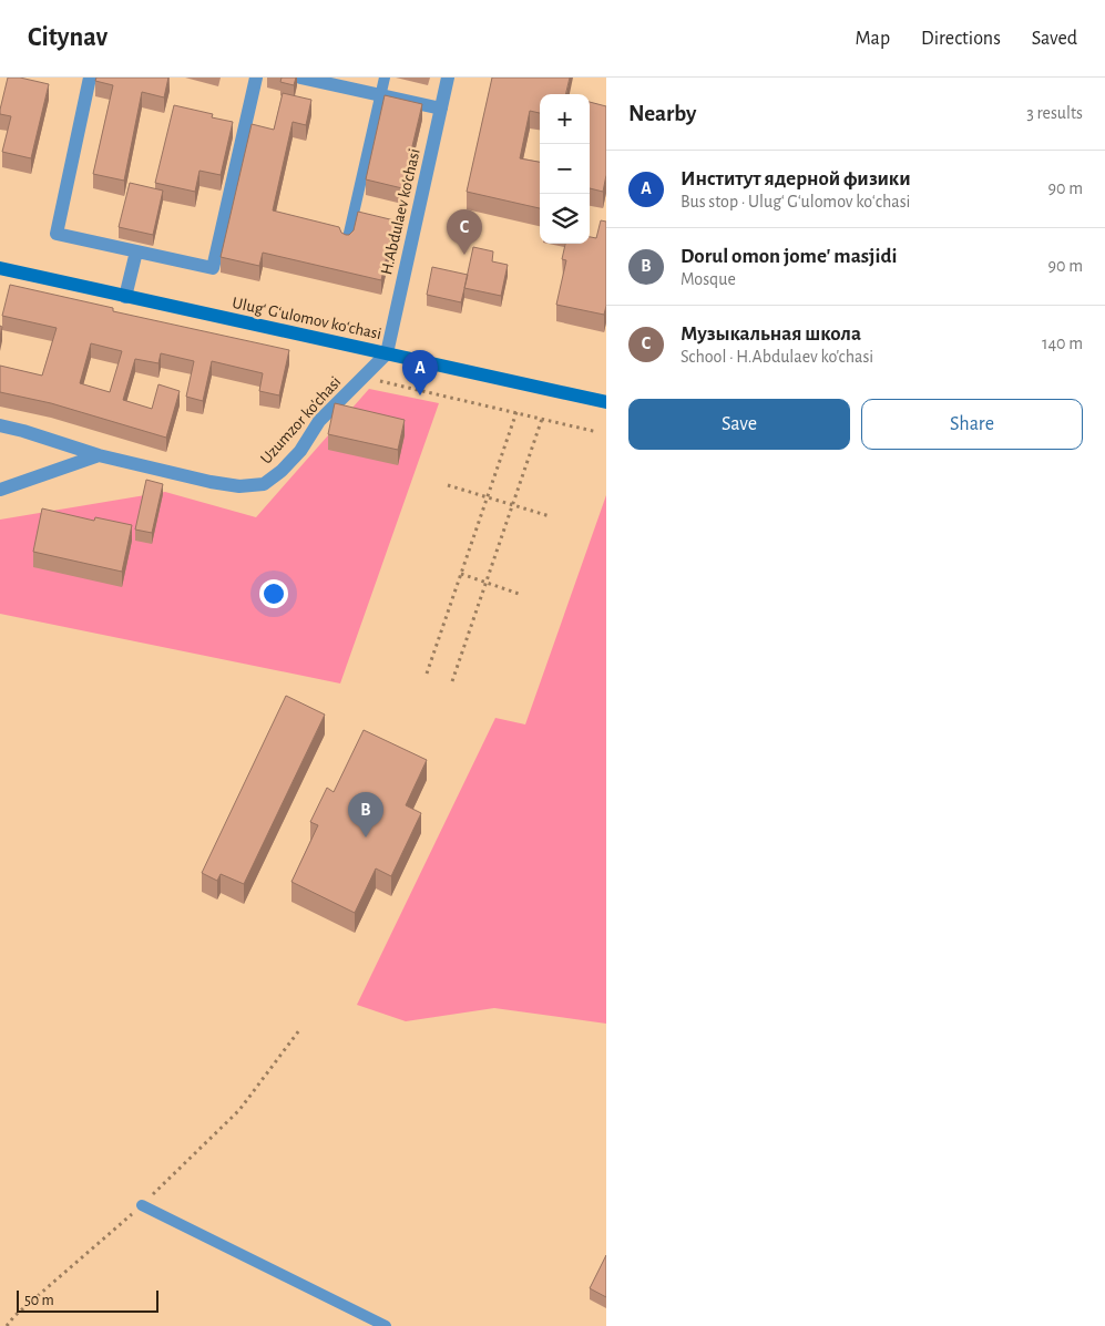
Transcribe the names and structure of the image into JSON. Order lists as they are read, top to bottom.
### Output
{
  "streets": {
    "main road": ["Ulugʻ Gʻulomov koʻchasi"],
    "street": ["H.Abdulaev ko'chasi", "Uzumzor ko'chasi"]
  },
  "crossings": [
    ["H.Abdulaev ko'chasi", "Ulugʻ Gʻulomov koʻchasi"],
    ["H.Abdulaev ko'chasi", "Uzumzor ko'chasi"],
    ["Ulugʻ Gʻulomov koʻchasi", "Uzumzor ko'chasi"]
  ],
  "scale_bar": "50 m",
  "page": {
    "header": "Citynav",
    "nav": ["Map", "Directions", "Saved"],
    "heading": ["Nearby", "3 results"],
    "map_buttons": ["+", "−"],
    "list": [
      {
        "mark": "A",
        "name": "Институт ядерной физики",
        "note": "Bus stop · Ulugʻ Gʻulomov koʻchasi",
        "value": "90 m"
      },
      {
        "mark": "B",
        "name": "Dorul omon jome' masjidi",
        "note": "Mosque",
        "value": "90 m"
      },
      {
        "mark": "C",
        "name": "Музыкальная школа",
        "note": "School · H.Abdulaev ko'chasi",
        "value": "140 m"
      }
    ],
    "pins": ["C", "A", "B"],
    "buttons": ["Save", "Share"],
    "scale": "50 m"
  }
}
